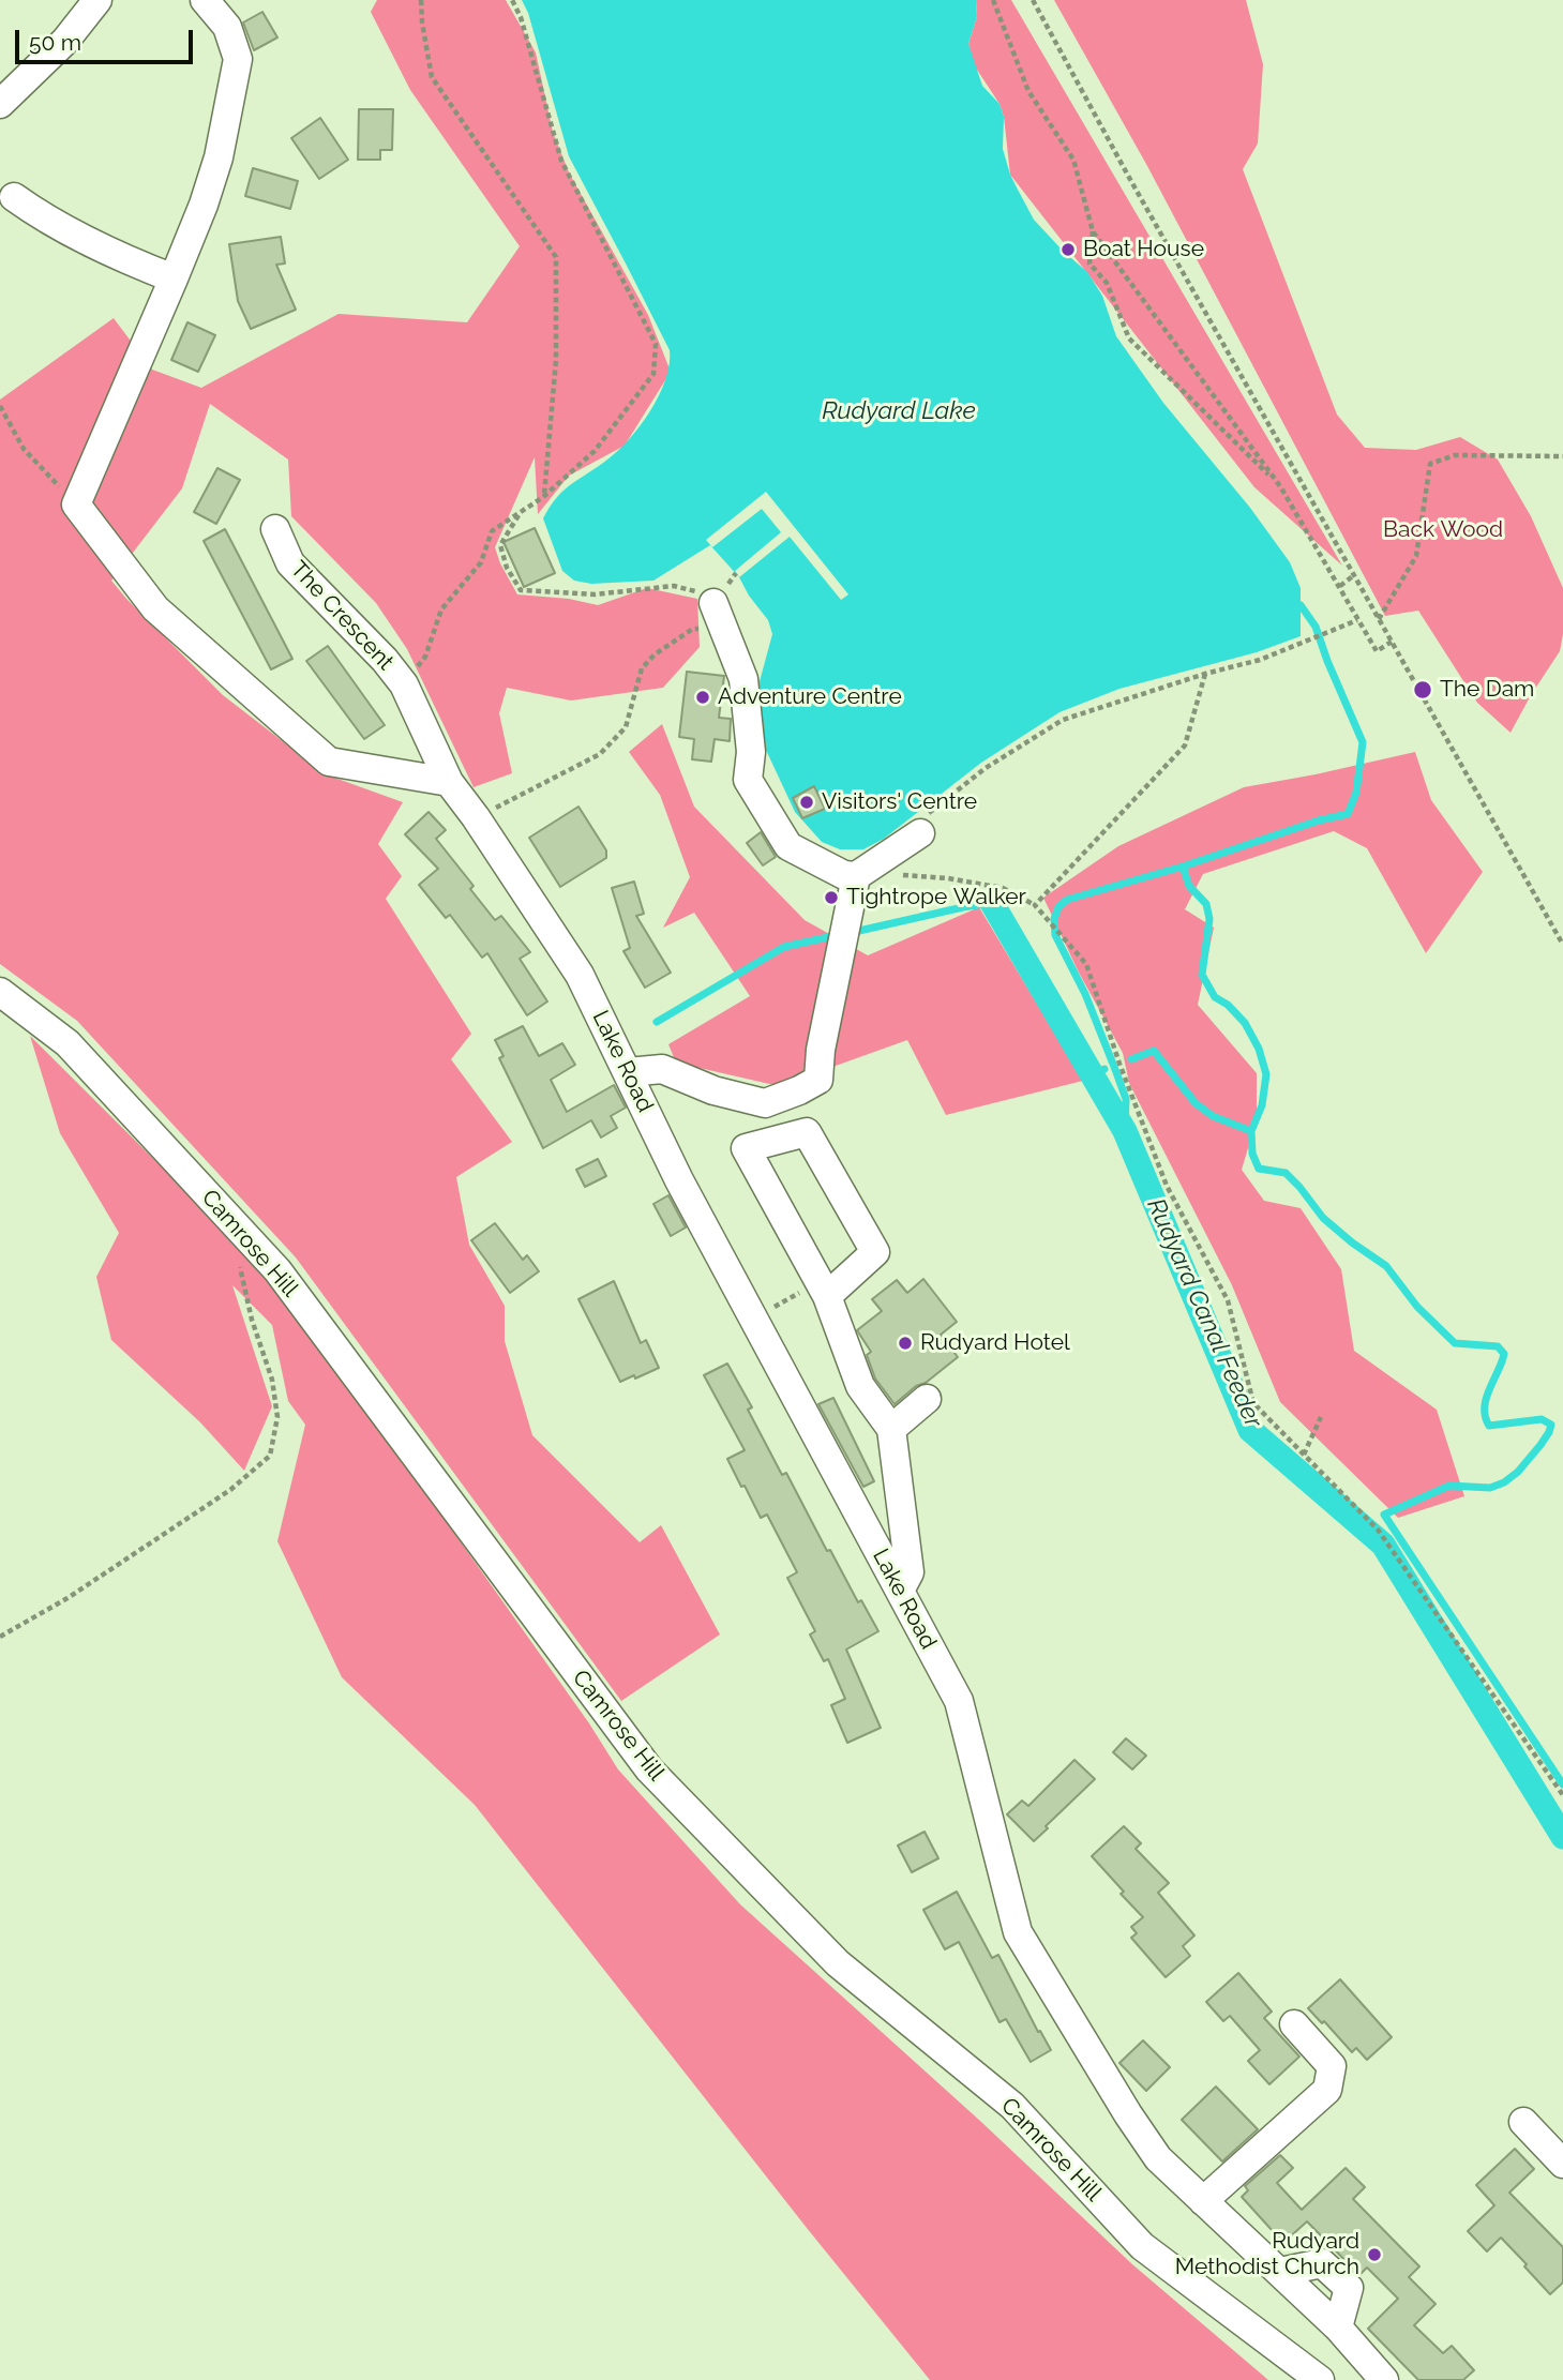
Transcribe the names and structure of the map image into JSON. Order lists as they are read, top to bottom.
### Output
{
  "streets": {
    "street": ["The Crescent", "Lake Road", "Camrose Hill"]
  },
  "crossings": [
    ["The Crescent", "Lake Road"]
  ],
  "water": ["Rudyard Lake", "Rudyard Canal Feeder"],
  "parks": ["Back Wood"],
  "places": [
    "Boat House",
    "The Dam",
    "Adventure Centre",
    "Visitors' Centre",
    "Tightrope Walker",
    "Rudyard Hotel",
    "Rudyard Methodist Church"
  ],
  "scale_bar": "50 m"
}
